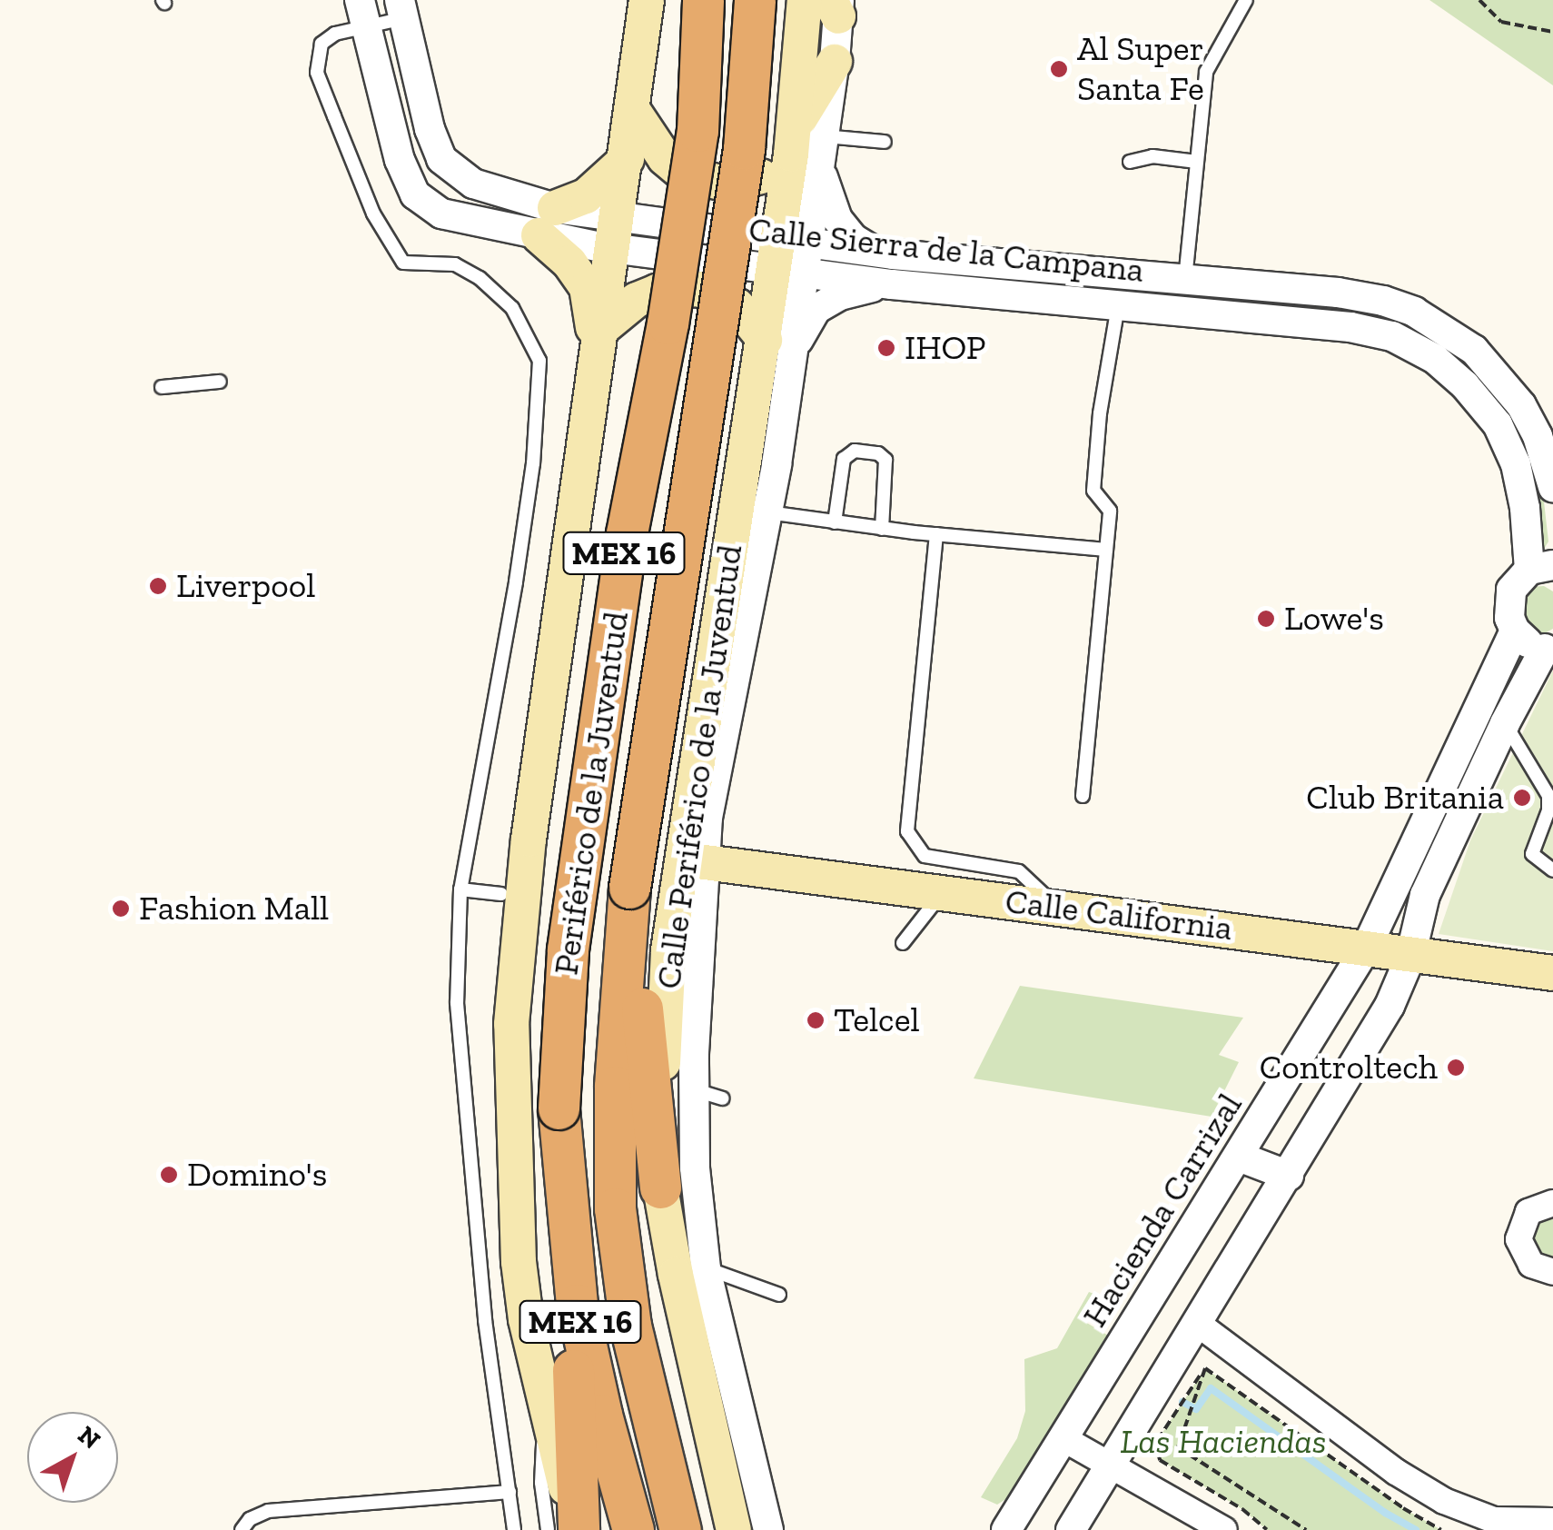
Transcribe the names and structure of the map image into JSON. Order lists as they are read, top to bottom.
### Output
{
  "streets": {
    "highway": ["MEX 16", "Periférico de la Juventud"],
    "main road": ["Calle Periférico de la Juventud", "Calle California"],
    "street": ["Calle Sierra de la Campana", "Hacienda Carrizal"]
  },
  "crossings": [
    ["Calle Sierra de la Campana", "Calle Periférico de la Juventud"],
    ["Calle Periférico de la Juventud", "Calle California"],
    ["Calle California", "Hacienda Carrizal"]
  ],
  "parks": ["Las Haciendas"],
  "places": [
    "Al Super Santa Fe",
    "IHOP",
    "Liverpool",
    "Lowe's",
    "Club Britania",
    "Fashion Mall",
    "Telcel",
    "Controltech",
    "Domino's"
  ],
  "north": "top right"
}
